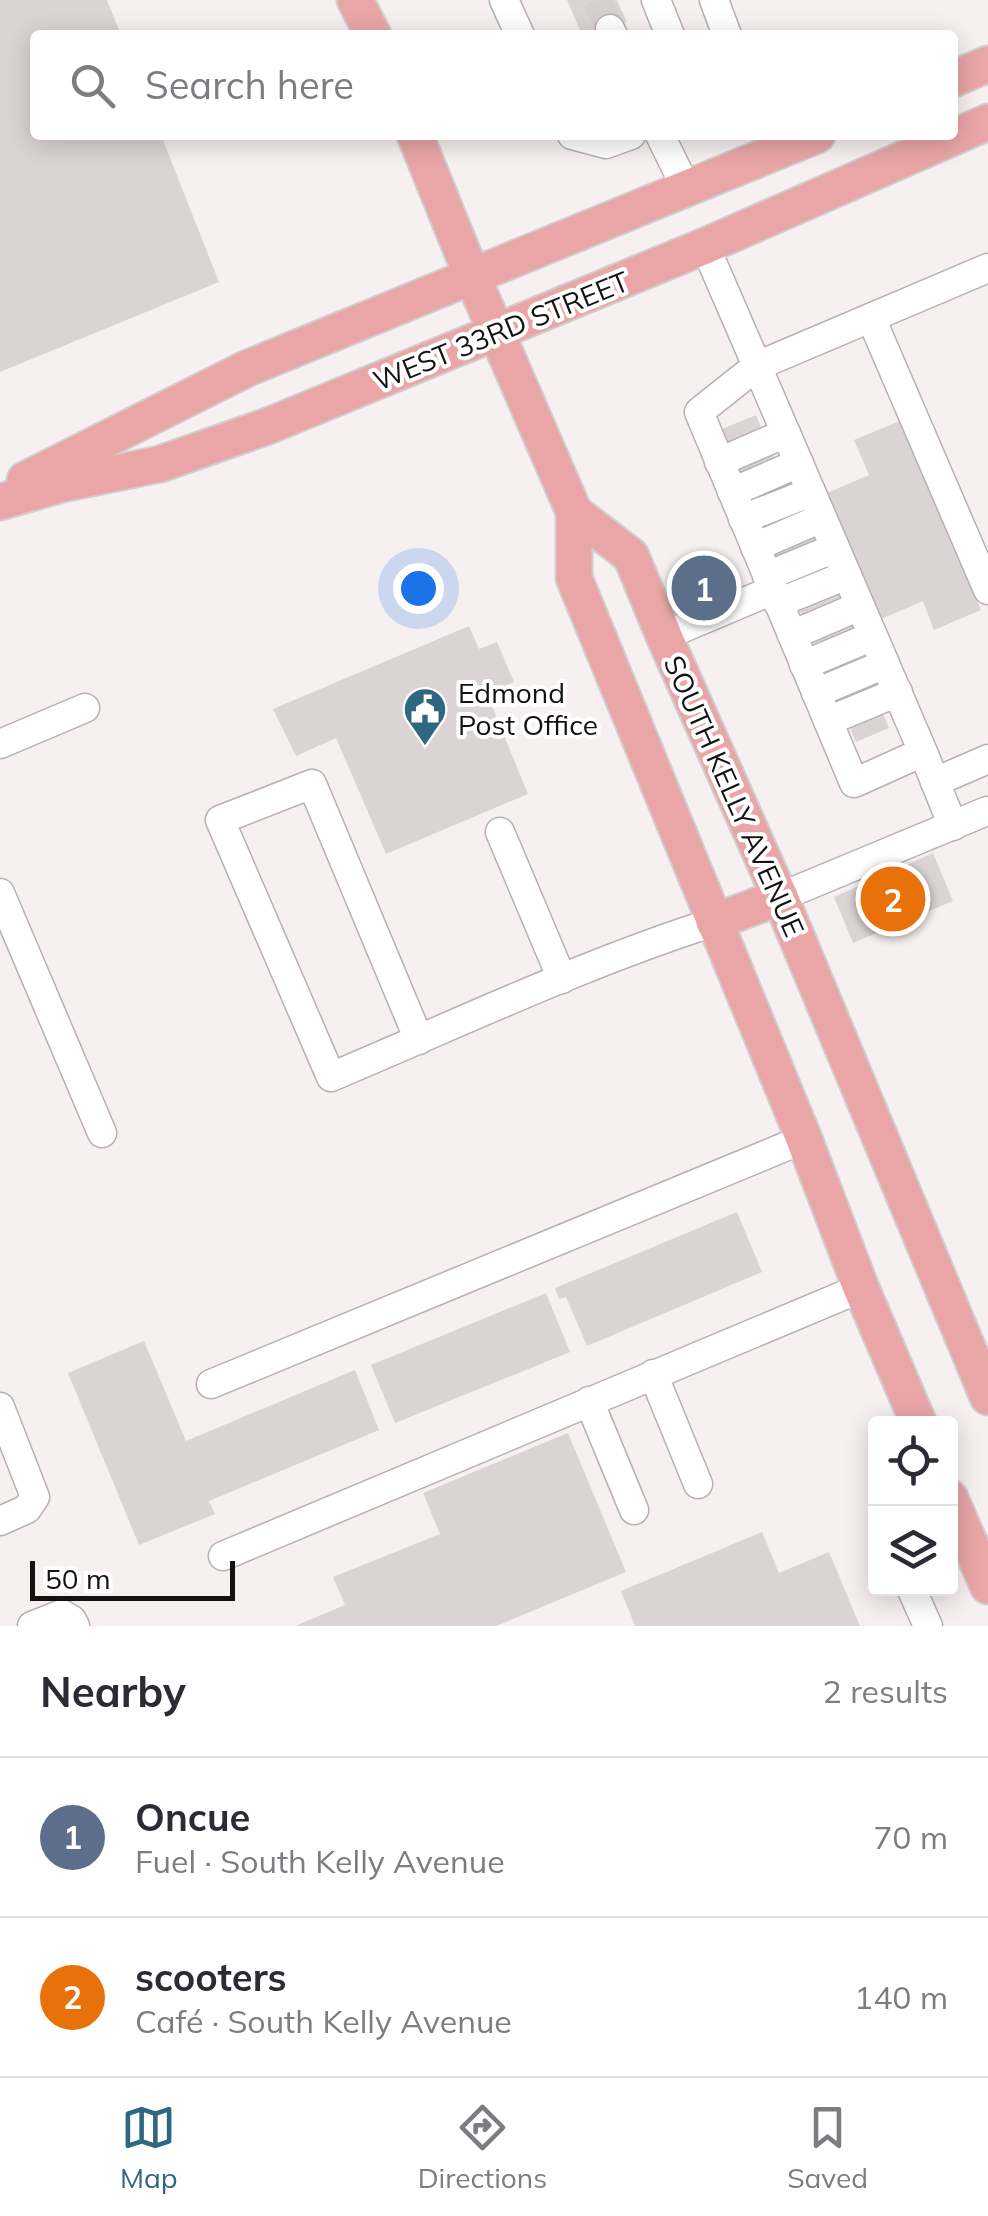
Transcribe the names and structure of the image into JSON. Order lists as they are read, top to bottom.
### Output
{
  "streets": {
    "main road": ["WEST 33RD STREET", "SOUTH KELLY AVENUE"]
  },
  "places": {
    "public building": ["Edmond Post Office"]
  },
  "scale_bar": "50 m",
  "page": {
    "search": "Search here",
    "pins": ["1", "2"],
    "scale": "50 m",
    "heading": ["Nearby", "2 results"],
    "list": [
      {
        "mark": "1",
        "name": "Oncue",
        "note": "Fuel · South Kelly Avenue",
        "value": "70 m"
      },
      {
        "mark": "2",
        "name": "scooters",
        "note": "Café · South Kelly Avenue",
        "value": "140 m"
      }
    ],
    "nav": ["Map", "Directions", "Saved"]
  }
}
